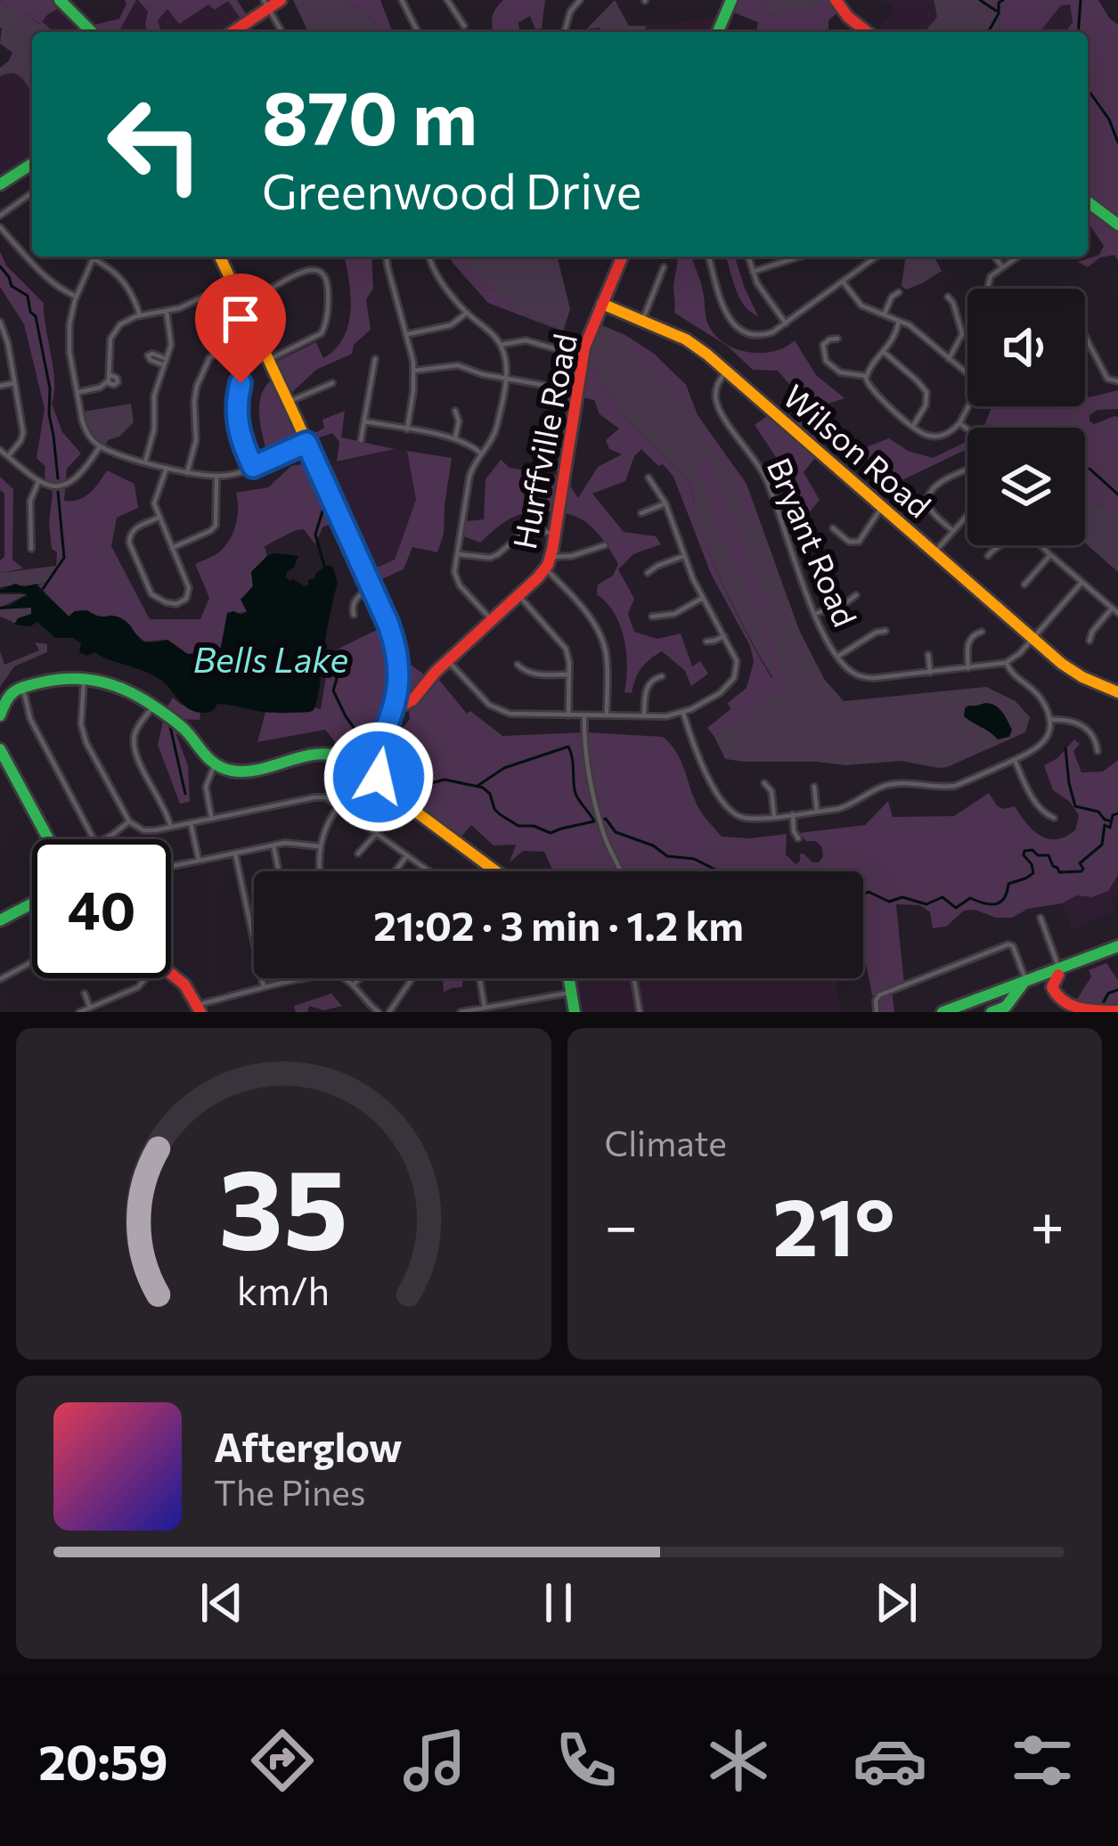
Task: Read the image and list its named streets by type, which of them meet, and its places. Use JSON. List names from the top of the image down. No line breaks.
{"streets":{"main road":["Hurffville Road","Wilson Road"],"street":["Bryant Road"]},"crossings":[["Hurffville Road","Wilson Road"],["Wilson Road","Bryant Road"]],"water":["Bells Lake"],"page":{"turn":["870 m","Greenwood Drive"],"limit":"40","trip":"21:02 · 3 min · 1.2 km","tile":"Climate","heat":["−","21°","+"],"song":["Afterglow","The Pines"],"tabs":"20:59","gauge":["35","km/h"]}}
